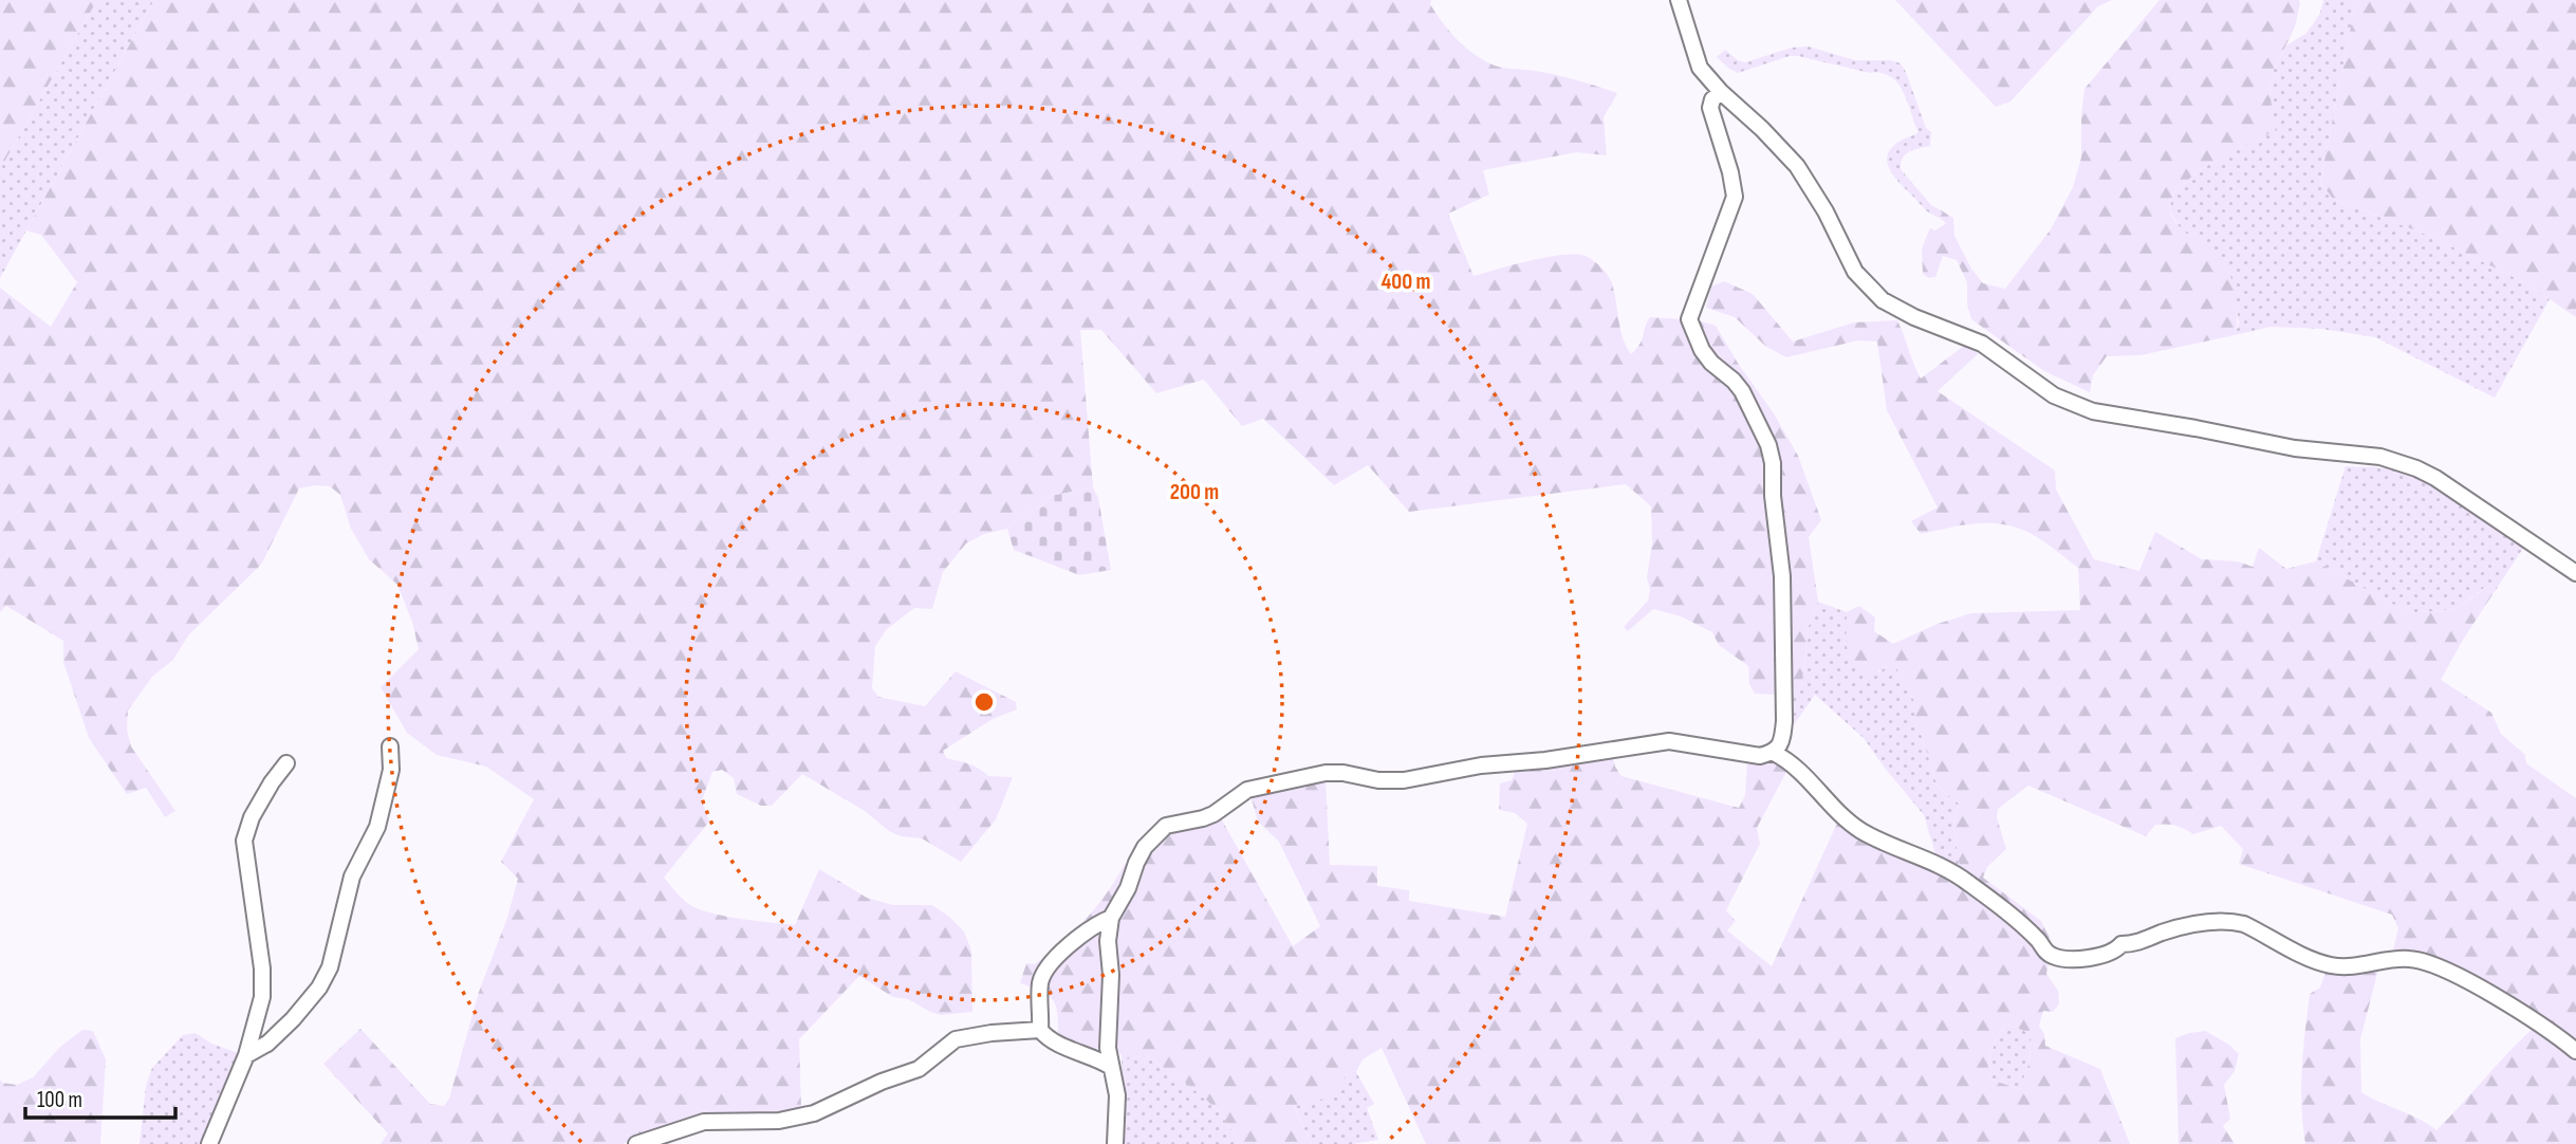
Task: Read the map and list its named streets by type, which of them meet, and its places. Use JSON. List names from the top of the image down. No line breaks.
{"scale_bar":"100 m","rings":["400 m","200 m"]}
